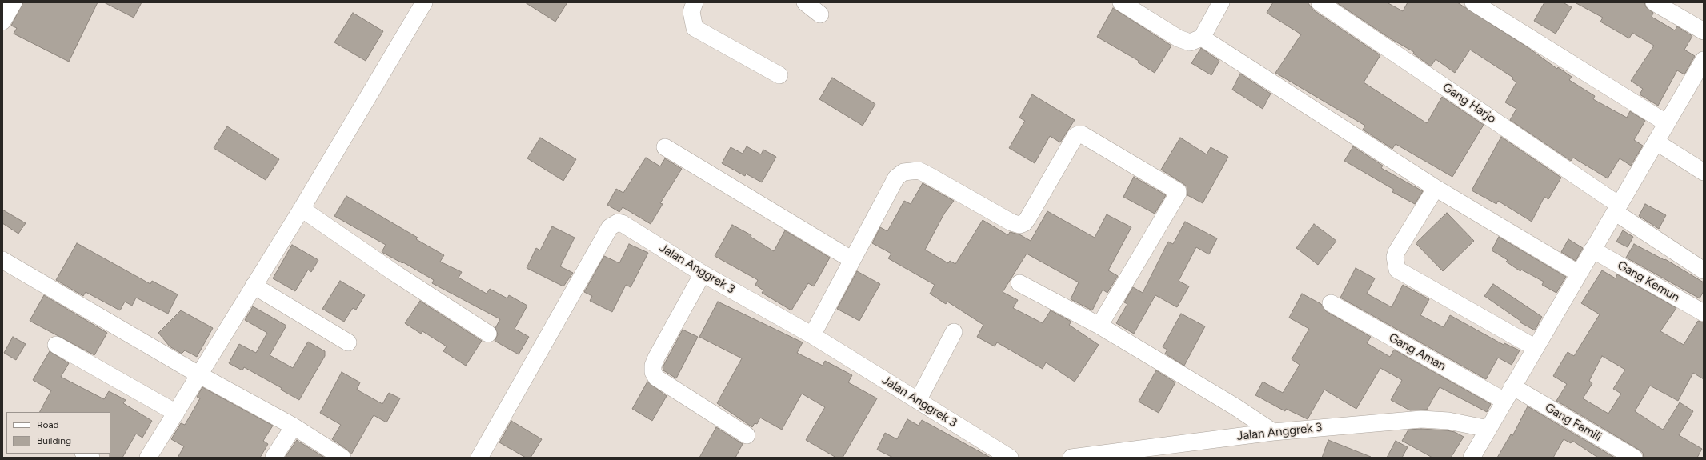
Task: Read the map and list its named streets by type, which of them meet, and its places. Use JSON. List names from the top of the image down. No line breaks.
{"streets":{"street":["Gang Harjo","Jalan Anggrek 3","Gang Kemun","Gang Aman","Gang Famili"]},"legend":["Road","Building"]}
